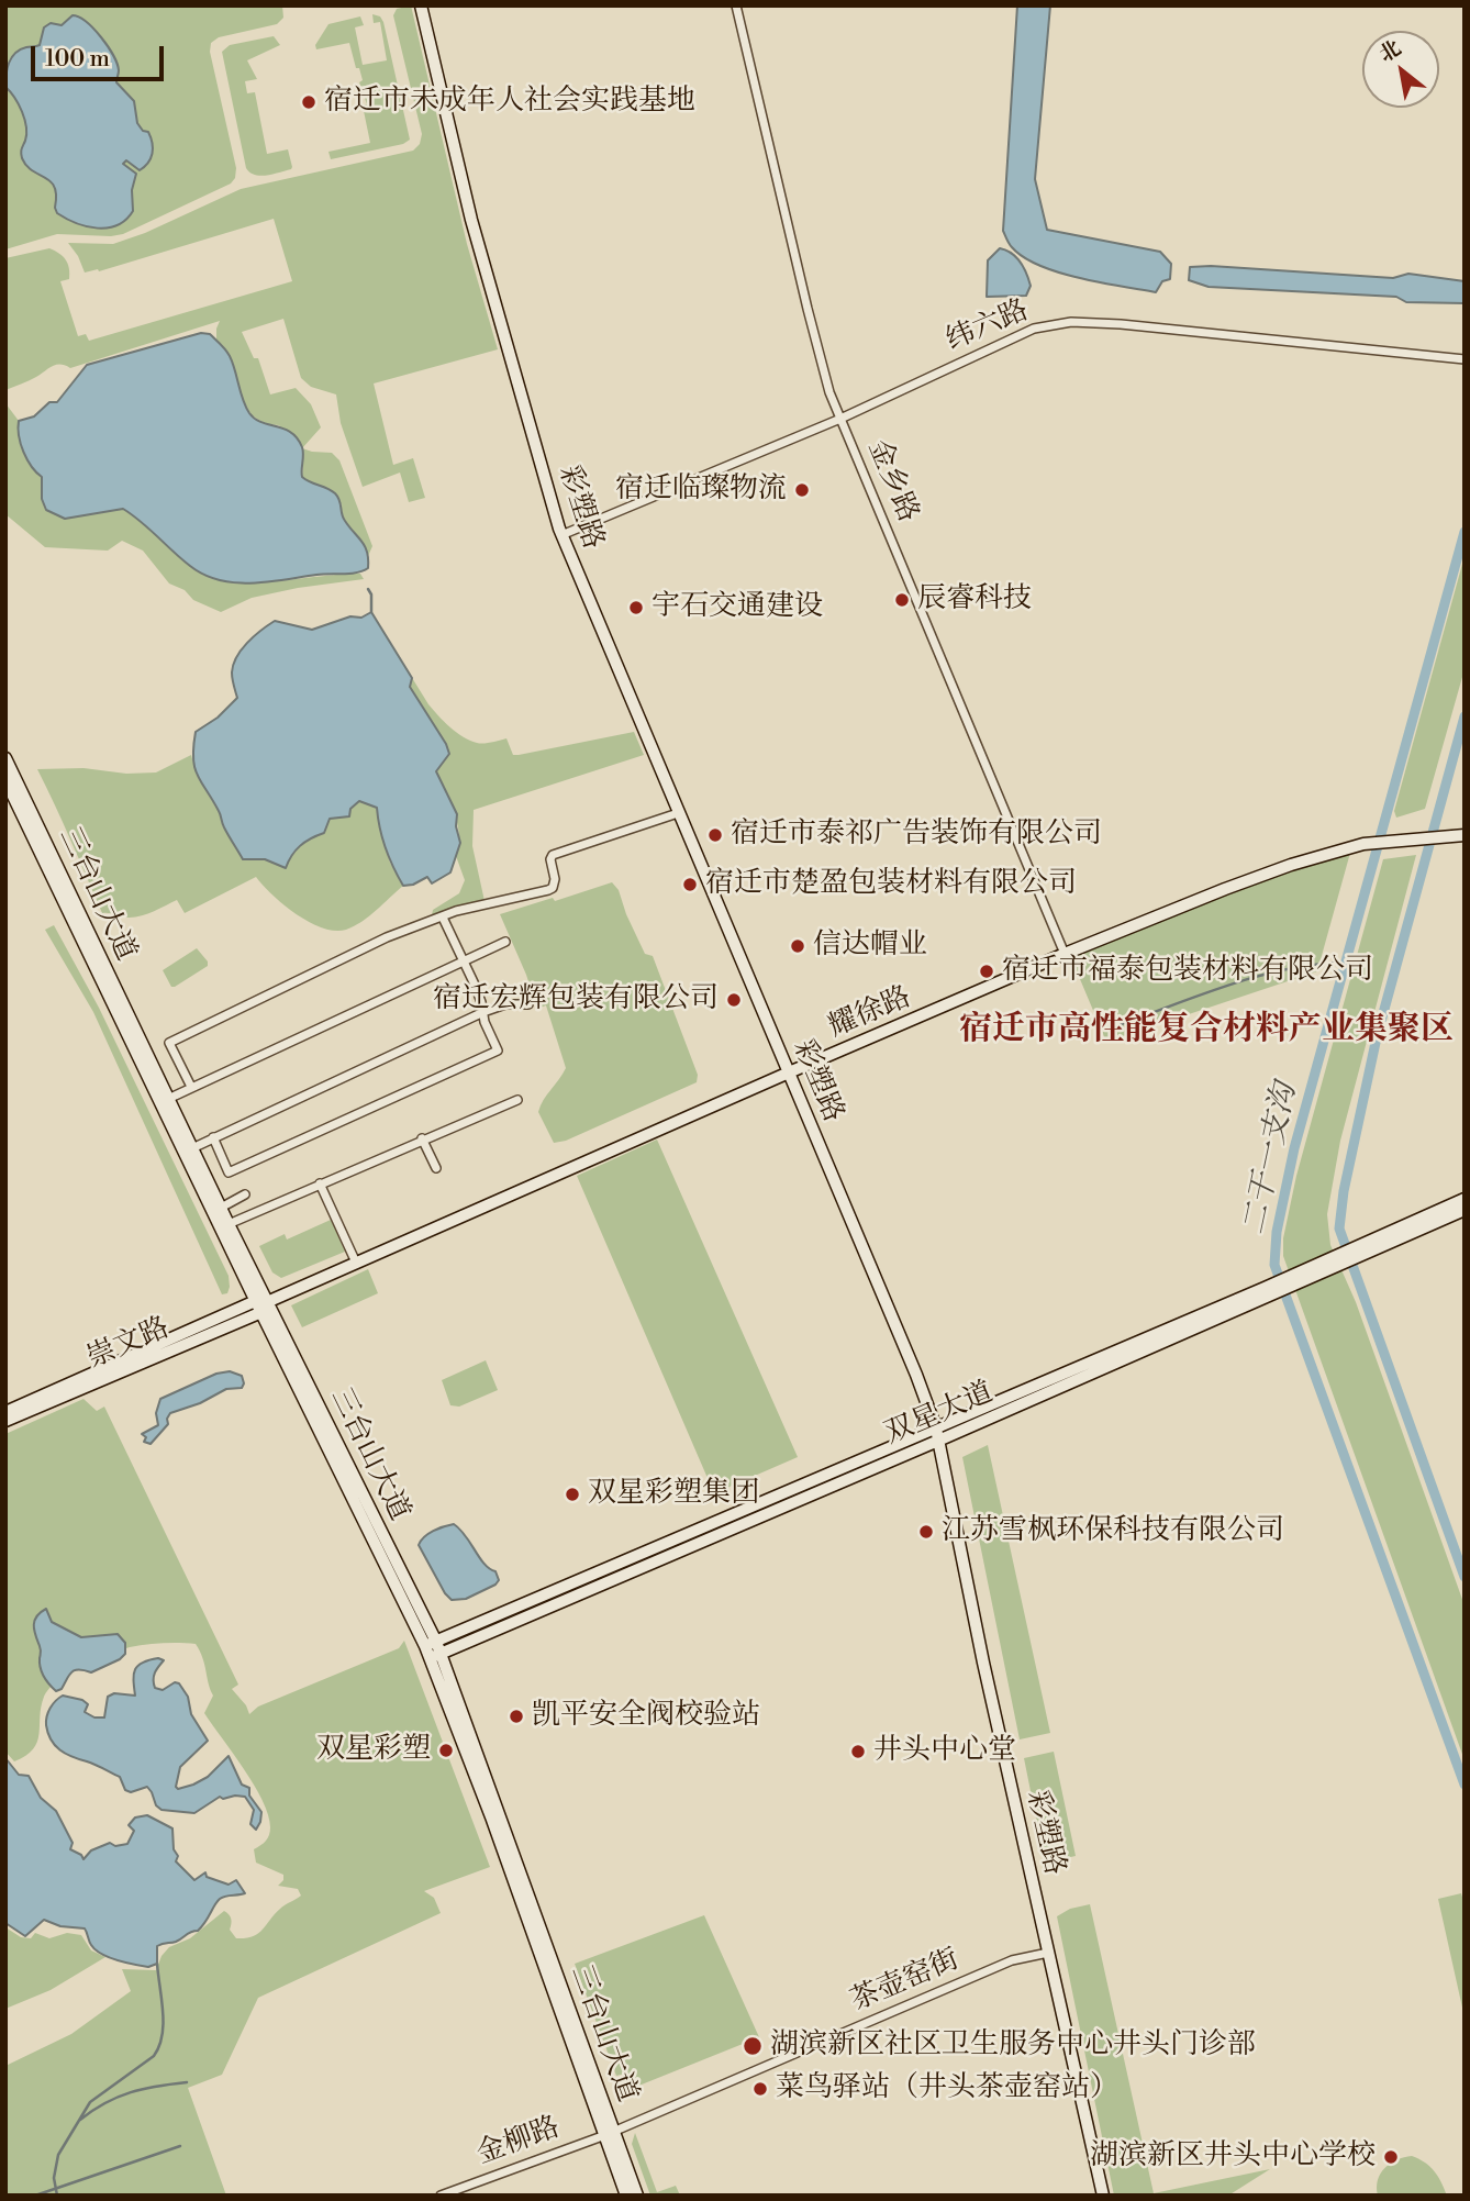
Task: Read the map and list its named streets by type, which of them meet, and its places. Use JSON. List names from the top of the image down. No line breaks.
{"streets":{"street":["纬六路","金乡路","彩塑路","三台山大道","耀徐路","崇文路","双星大道","茶壶窑街","金柳路"]},"crossings":[["纬六路","金乡路"],["纬六路","彩塑路"],["金乡路","耀徐路"],["彩塑路","耀徐路"],["彩塑路","双星大道"],["彩塑路","茶壶窑街"],["三台山大道","耀徐路"],["三台山大道","崇文路"],["三台山大道","双星大道"],["三台山大道","茶壶窑街"],["三台山大道","金柳路"],["耀徐路","崇文路"],["茶壶窑街","金柳路"]],"districts":["宿迁市高性能复合材料产业集聚区"],"water":["二干一支沟"],"places":["宿迁市未成年人社会实践基地","宿迁临璨物流","辰睿科技","宇石交通建设","宿迁市泰祁广告装饰有限公司","宿迁市楚盈包装材料有限公司","信达帽业","宿迁市福泰包装材料有限公司","宿迁宏辉包装有限公司","双星彩塑集团","江苏雪枫环保科技有限公司","凯平安全阀校验站","双星彩塑","井头中心堂","湖滨新区社区卫生服务中心井头门诊部","菜鸟驿站（井头茶壶窑站）","湖滨新区井头中心学校"],"scale_bar":"100 m","north":"top left"}
